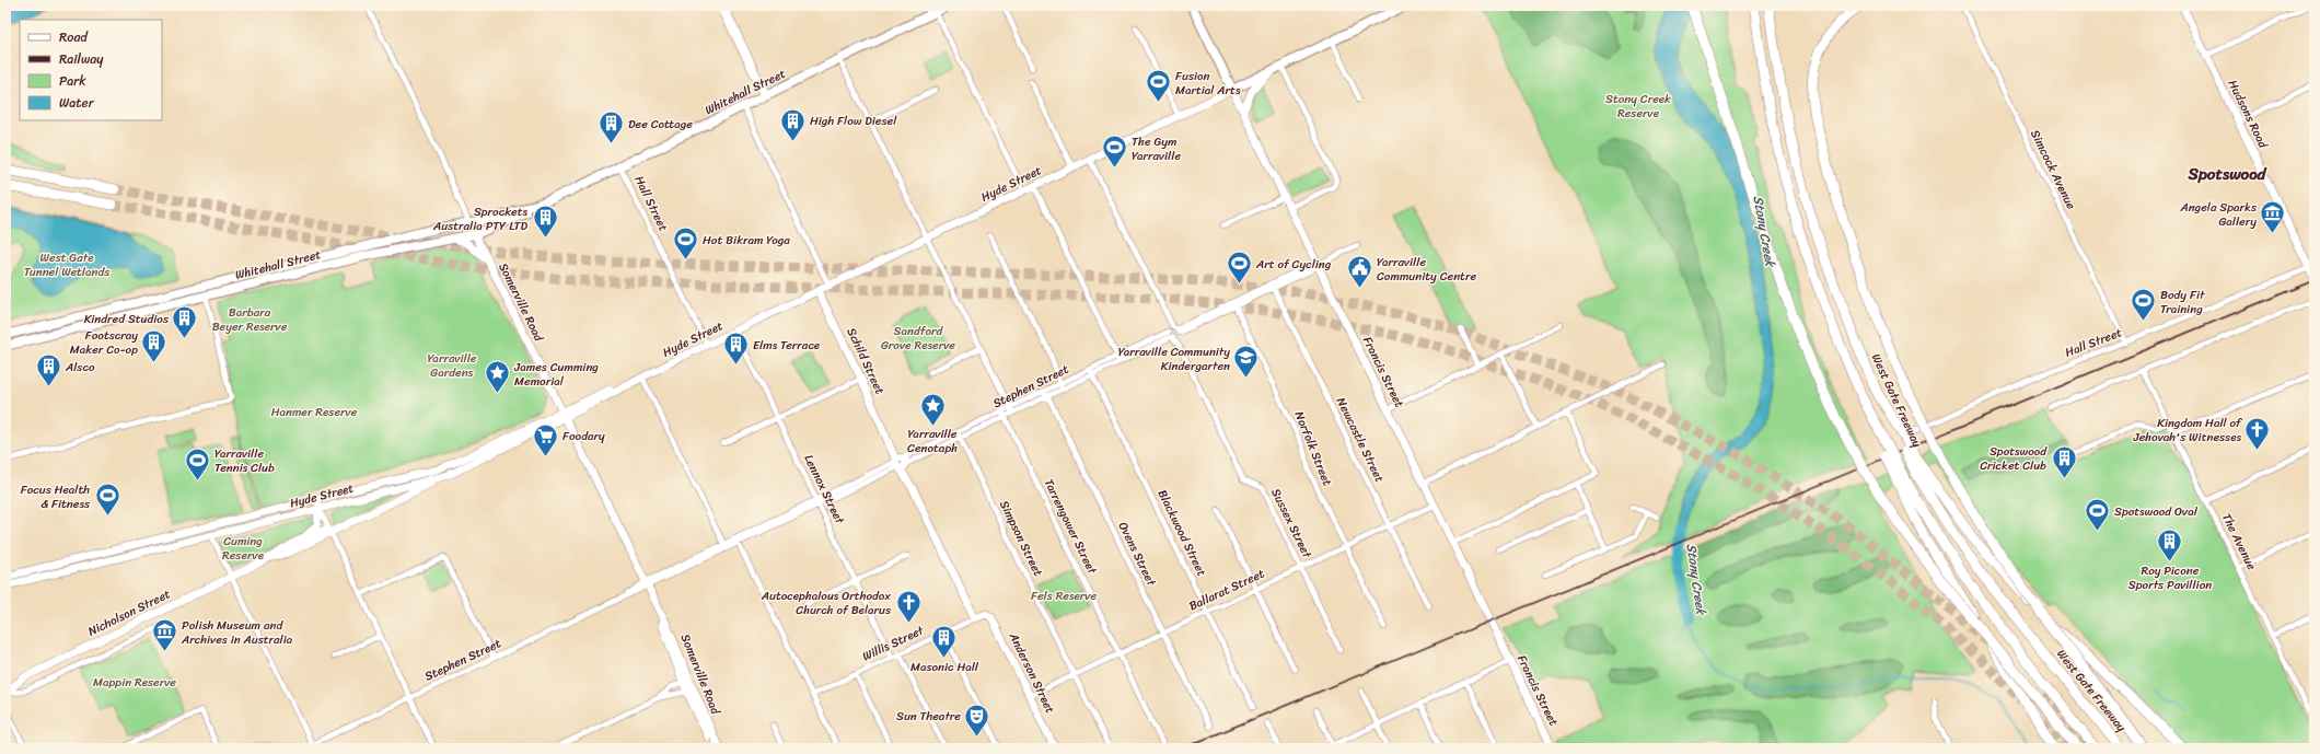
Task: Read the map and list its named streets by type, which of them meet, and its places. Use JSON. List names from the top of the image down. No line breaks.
{"streets":{"highway":["West Gate Freeway"],"main road":["Whitehall Street","Hyde Street","Somerville Road","Francis Street"],"street":["Hudsons Road","Simcock Avenue","Hall Street","Schild Street","Stephen Street","Newcastle Street","Norfolk Street","Lennox Street","Sussex Street","Tarrengower Street","Blackwood Street","Simpson Street","The Avenue","Ovens Street","Ballarat Street","Nicholson Street","Willis Street","Anderson Street"]},"crossings":[["Whitehall Street","Hall Street"],["Whitehall Street","Somerville Road"],["Hudsons Road","Hall Street"],["Simcock Avenue","Hall Street"],["Hyde Street","Hall Street"],["Hyde Street","Somerville Road"],["Hyde Street","Schild Street"],["Hyde Street","Francis Street"],["Hyde Street","Lennox Street"],["Hyde Street","Nicholson Street"],["Somerville Road","Stephen Street"],["Schild Street","Stephen Street"],["Schild Street","Willis Street"],["Francis Street","Stephen Street"],["Francis Street","Ballarat Street"],["Stephen Street","Newcastle Street"],["Stephen Street","Norfolk Street"],["Stephen Street","Lennox Street"],["Stephen Street","Sussex Street"],["Stephen Street","Tarrengower Street"],["Stephen Street","Blackwood Street"],["Stephen Street","Simpson Street"],["Stephen Street","Ovens Street"],["Newcastle Street","Ballarat Street"],["Norfolk Street","Ballarat Street"],["Lennox Street","Willis Street"],["Sussex Street","Ballarat Street"],["Tarrengower Street","Ballarat Street"],["Blackwood Street","Ballarat Street"],["Simpson Street","Ballarat Street"],["Ovens Street","Ballarat Street"],["Ballarat Street","Anderson Street"],["Willis Street","Anderson Street"]],"districts":["Spotswood"],"water":["Stony Creek"],"parks":["Stony Creek Reserve","West Gate Tunnel Wetlands","Barbara Beyer Reserve","Sandford Grove Reserve","Yarraville Gardens","Hanmer Reserve","Cuming Reserve","Fels Reserve","Mappin Reserve"],"places":{"sports":["Fusion Martial Arts","The Gym Yarraville","Hot Bikram Yoga","Art of Cycling","Body Fit Training","Yarraville Tennis Club","Focus Health & Fitness","Spotswood Oval"],"building":["High Flow Diesel","Dee Cottage","Sprockets Australia PTY LTD","Kindred Studios","Footscray Maker Co-op","Elms Terrace","Alsco","Spotswood Cricket Club","Roy Picone Sports Pavillion","Masonic Hall"],"museum":["Angela Sparks Gallery","Polish Museum and Archives in Australia"],"public building":["Yarraville Community Centre"],"school or university":["Yarraville Community Kindergarten"],"place":["James Cumming Memorial","Yarraville Cenotaph"],"church":["Kingdom Hall of Jehovah's Witnesses","Autocephalous Orthodox Church of Belarus"],"supermarket":["Foodary"],"theatre":["Sun Theatre"]},"legend":["Road","Railway","Park","Water"]}
